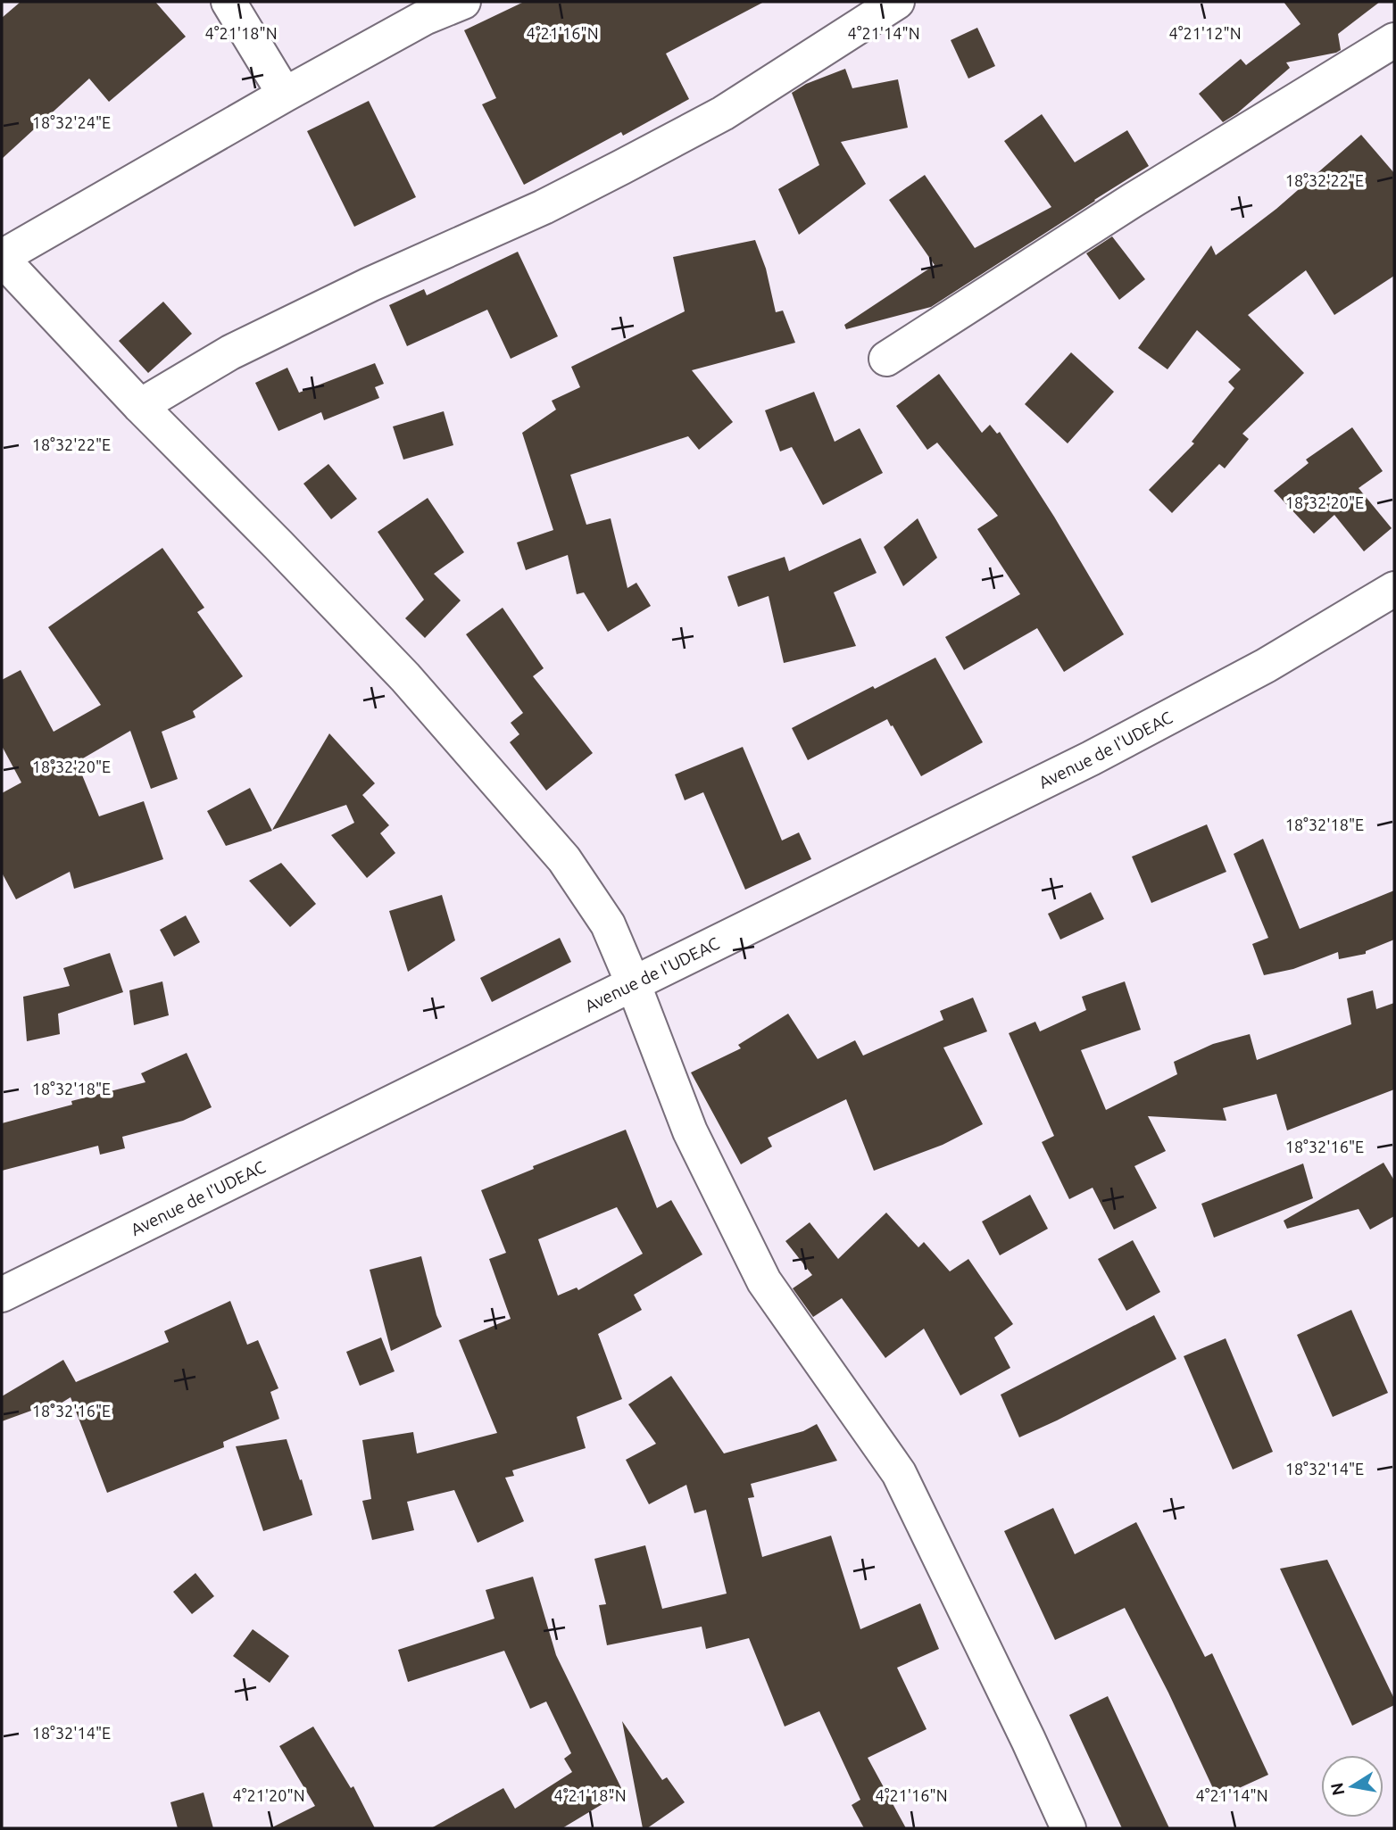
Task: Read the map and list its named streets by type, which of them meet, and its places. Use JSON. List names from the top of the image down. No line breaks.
{"streets":{"street":["Avenue de I'UDEAC"]},"north":"left","coordinates":["4°21'18\"N","4°21'16\"N","4°21'14\"N","4°21'12\"N","18°32'24\"E","18°32'22\"E","18°32'20\"E","18°32'18\"E","18°32'16\"E","18°32'14\"E","4°21'20\"N"]}
